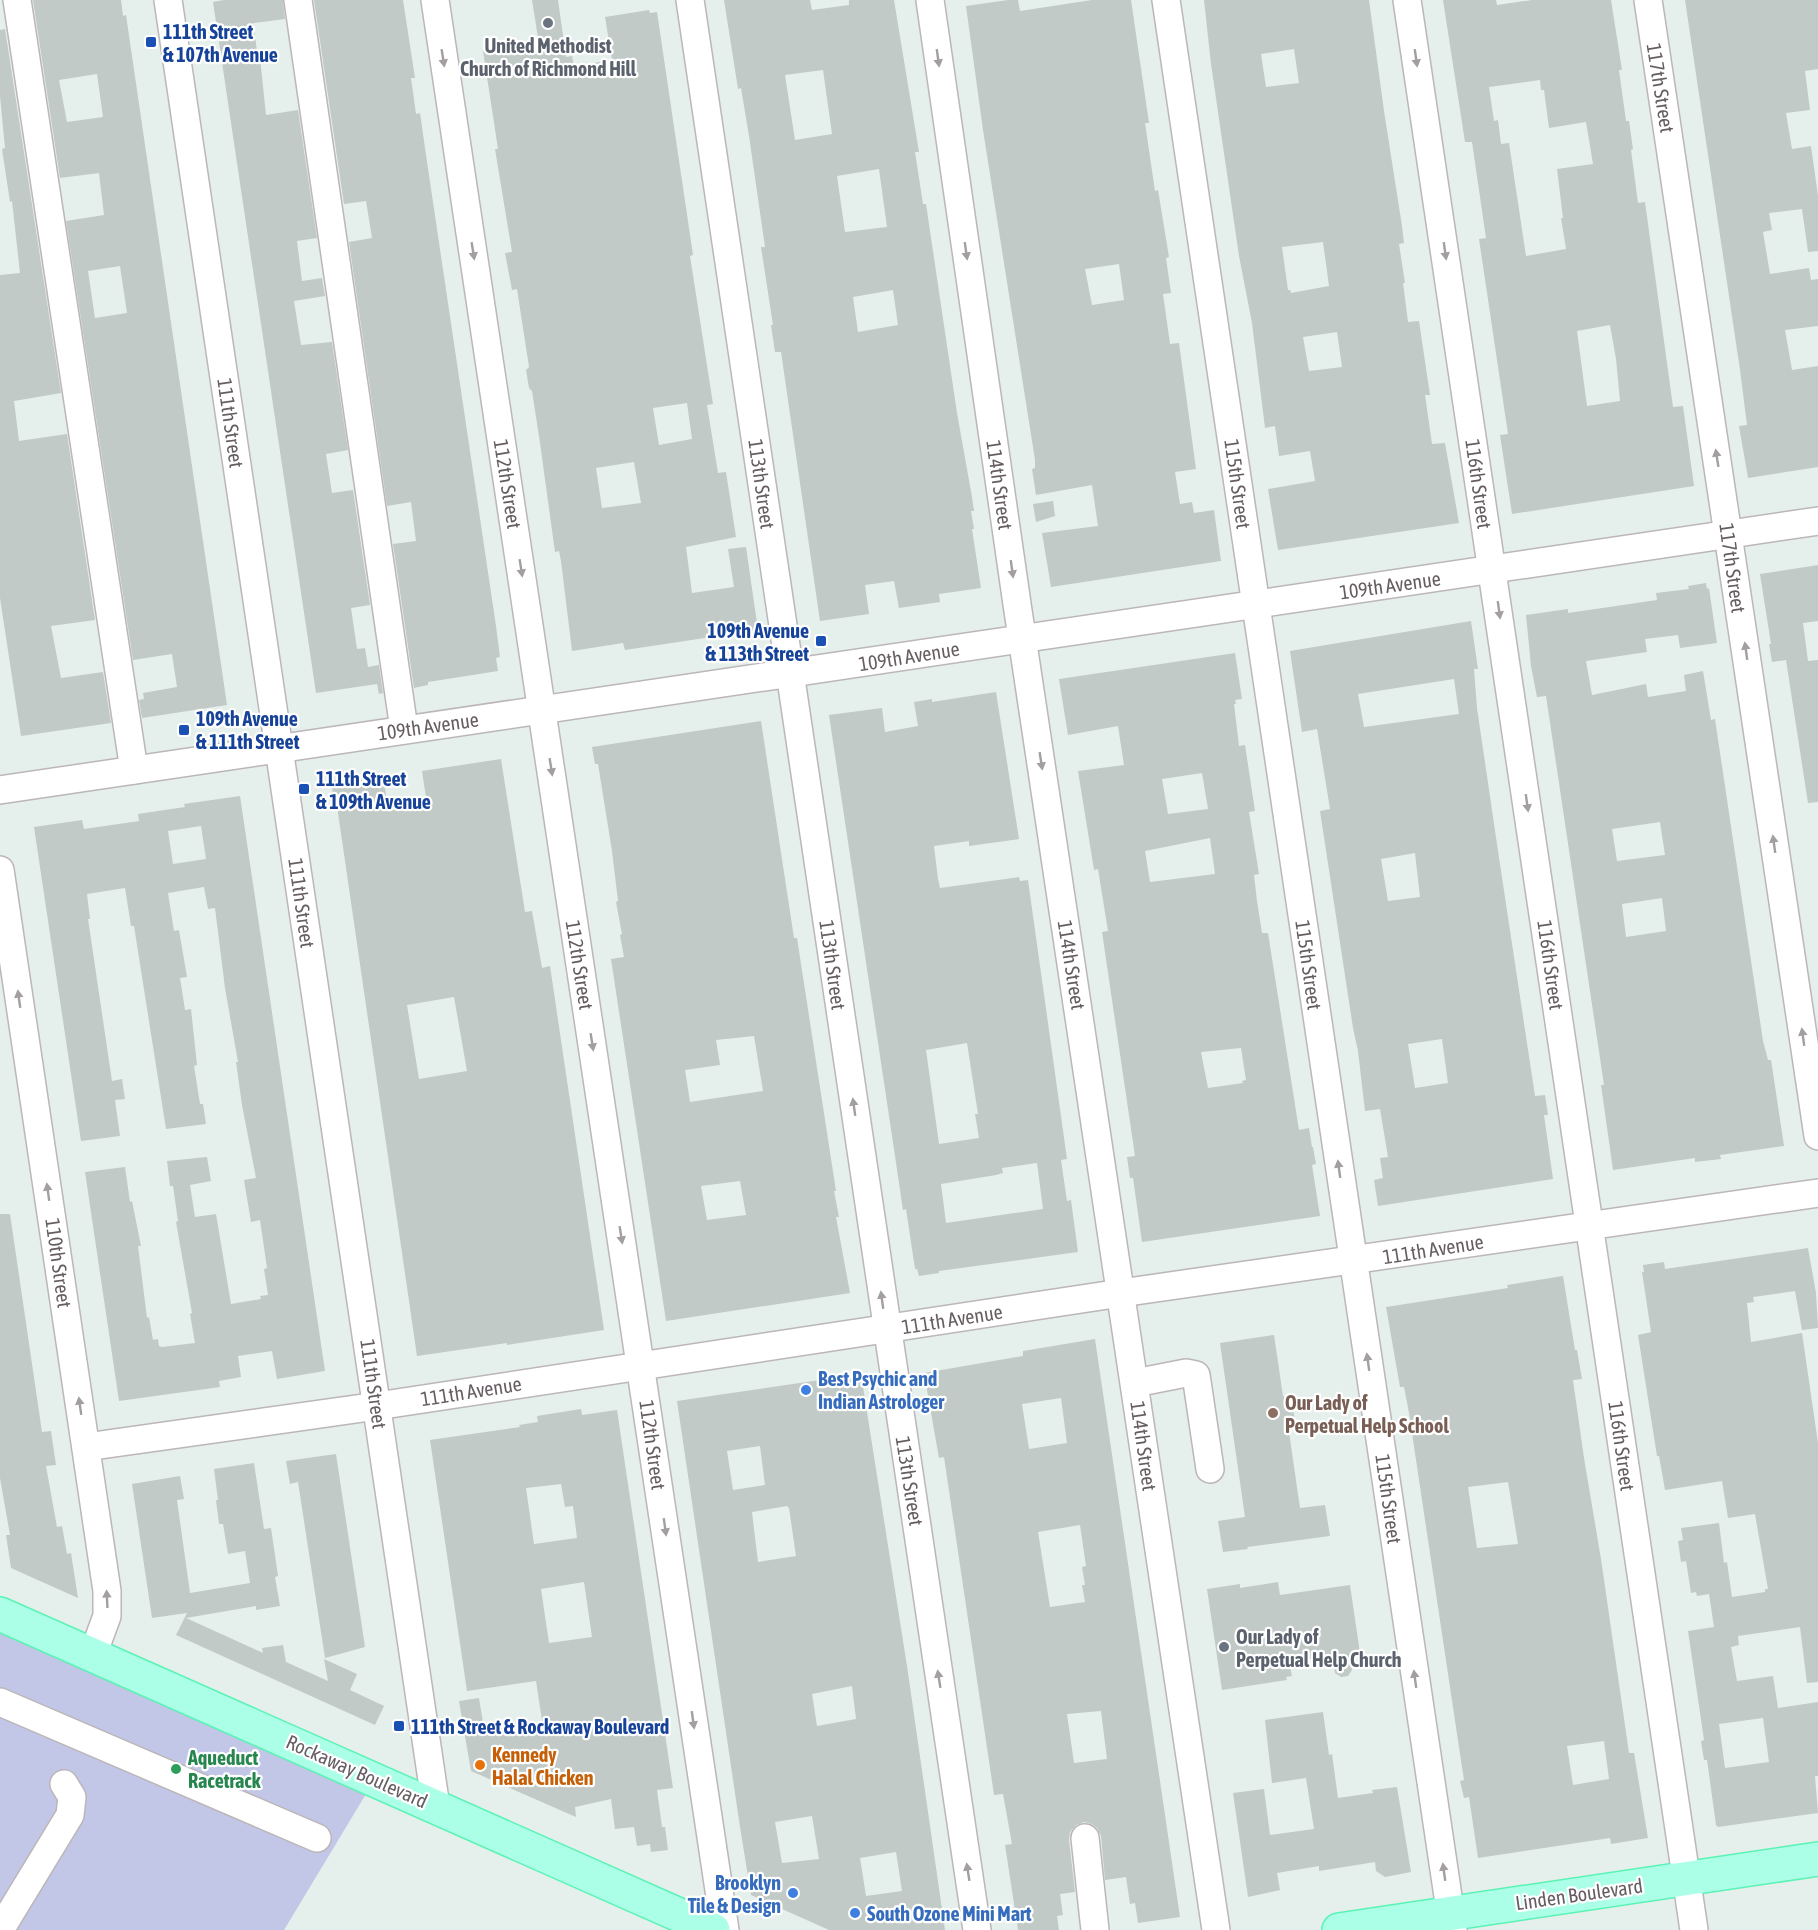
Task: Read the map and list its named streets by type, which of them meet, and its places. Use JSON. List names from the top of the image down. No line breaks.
{"streets":{"main road":["Rockaway Boulevard","Linden Boulevard"],"street":["117th Street","111th Street","112th Street","113th Street","115th Street","116th Street","114th Street","109th Avenue","111th Avenue","110th Street"]},"crossings":[["117th Street","109th Avenue"],["111th Street","109th Avenue"],["111th Street","111th Avenue"],["111th Street","Rockaway Boulevard"],["112th Street","109th Avenue"],["112th Street","111th Avenue"],["113th Street","109th Avenue"],["113th Street","111th Avenue"],["115th Street","109th Avenue"],["115th Street","111th Avenue"],["115th Street","Linden Boulevard"],["116th Street","109th Avenue"],["116th Street","111th Avenue"],["116th Street","Linden Boulevard"],["114th Street","109th Avenue"],["114th Street","111th Avenue"],["111th Avenue","110th Street"],["110th Street","Rockaway Boulevard"]],"one_way":["117th Street","113th Street","115th Street","116th Street","114th Street","110th Street"],"places":{"other":["United Methodist Church of Richmond Hill","Best Psychic and Indian Astrologer","Our Lady of Perpetual Help School","Our Lady of Perpetual Help Church","Kennedy Halal Chicken","Aqueduct Racetrack","Brooklyn Tile & Design","South Ozone Mini Mart"],"transit":["111th Street & 107th Avenue","109th Avenue & 113th Street","109th Avenue & 111th Street","111th Street & 109th Avenue","111th Street & Rockaway Boulevard"]}}
